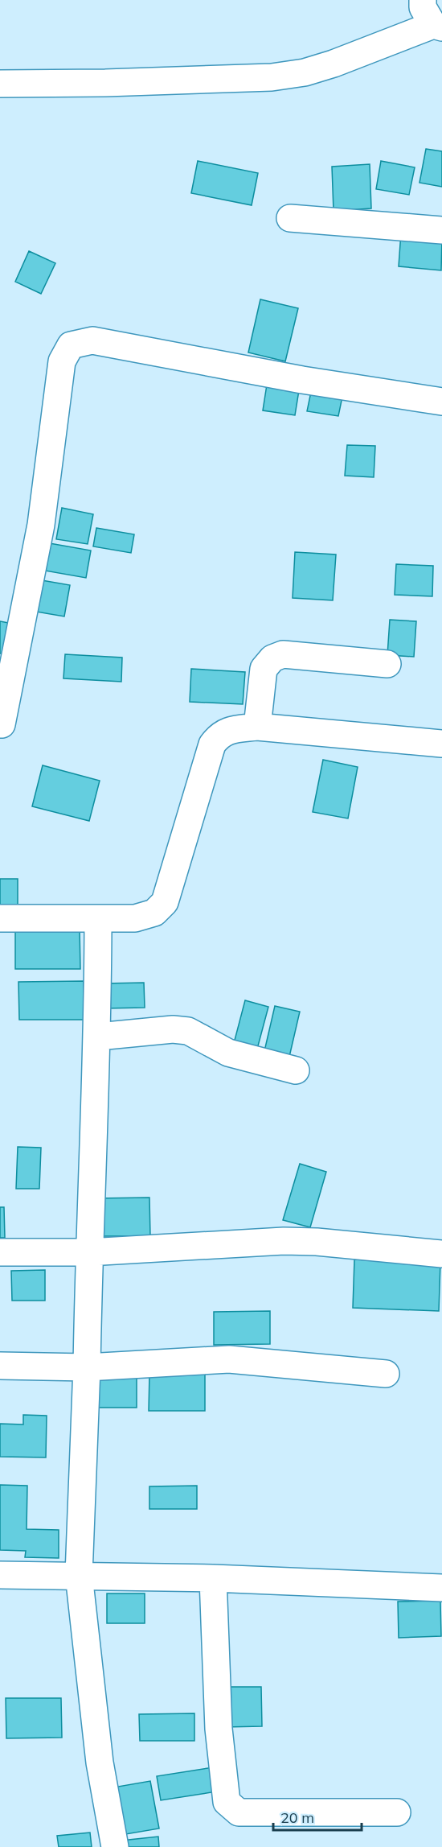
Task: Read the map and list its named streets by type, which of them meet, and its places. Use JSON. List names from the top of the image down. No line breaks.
{"scale_bar":"20 m"}
